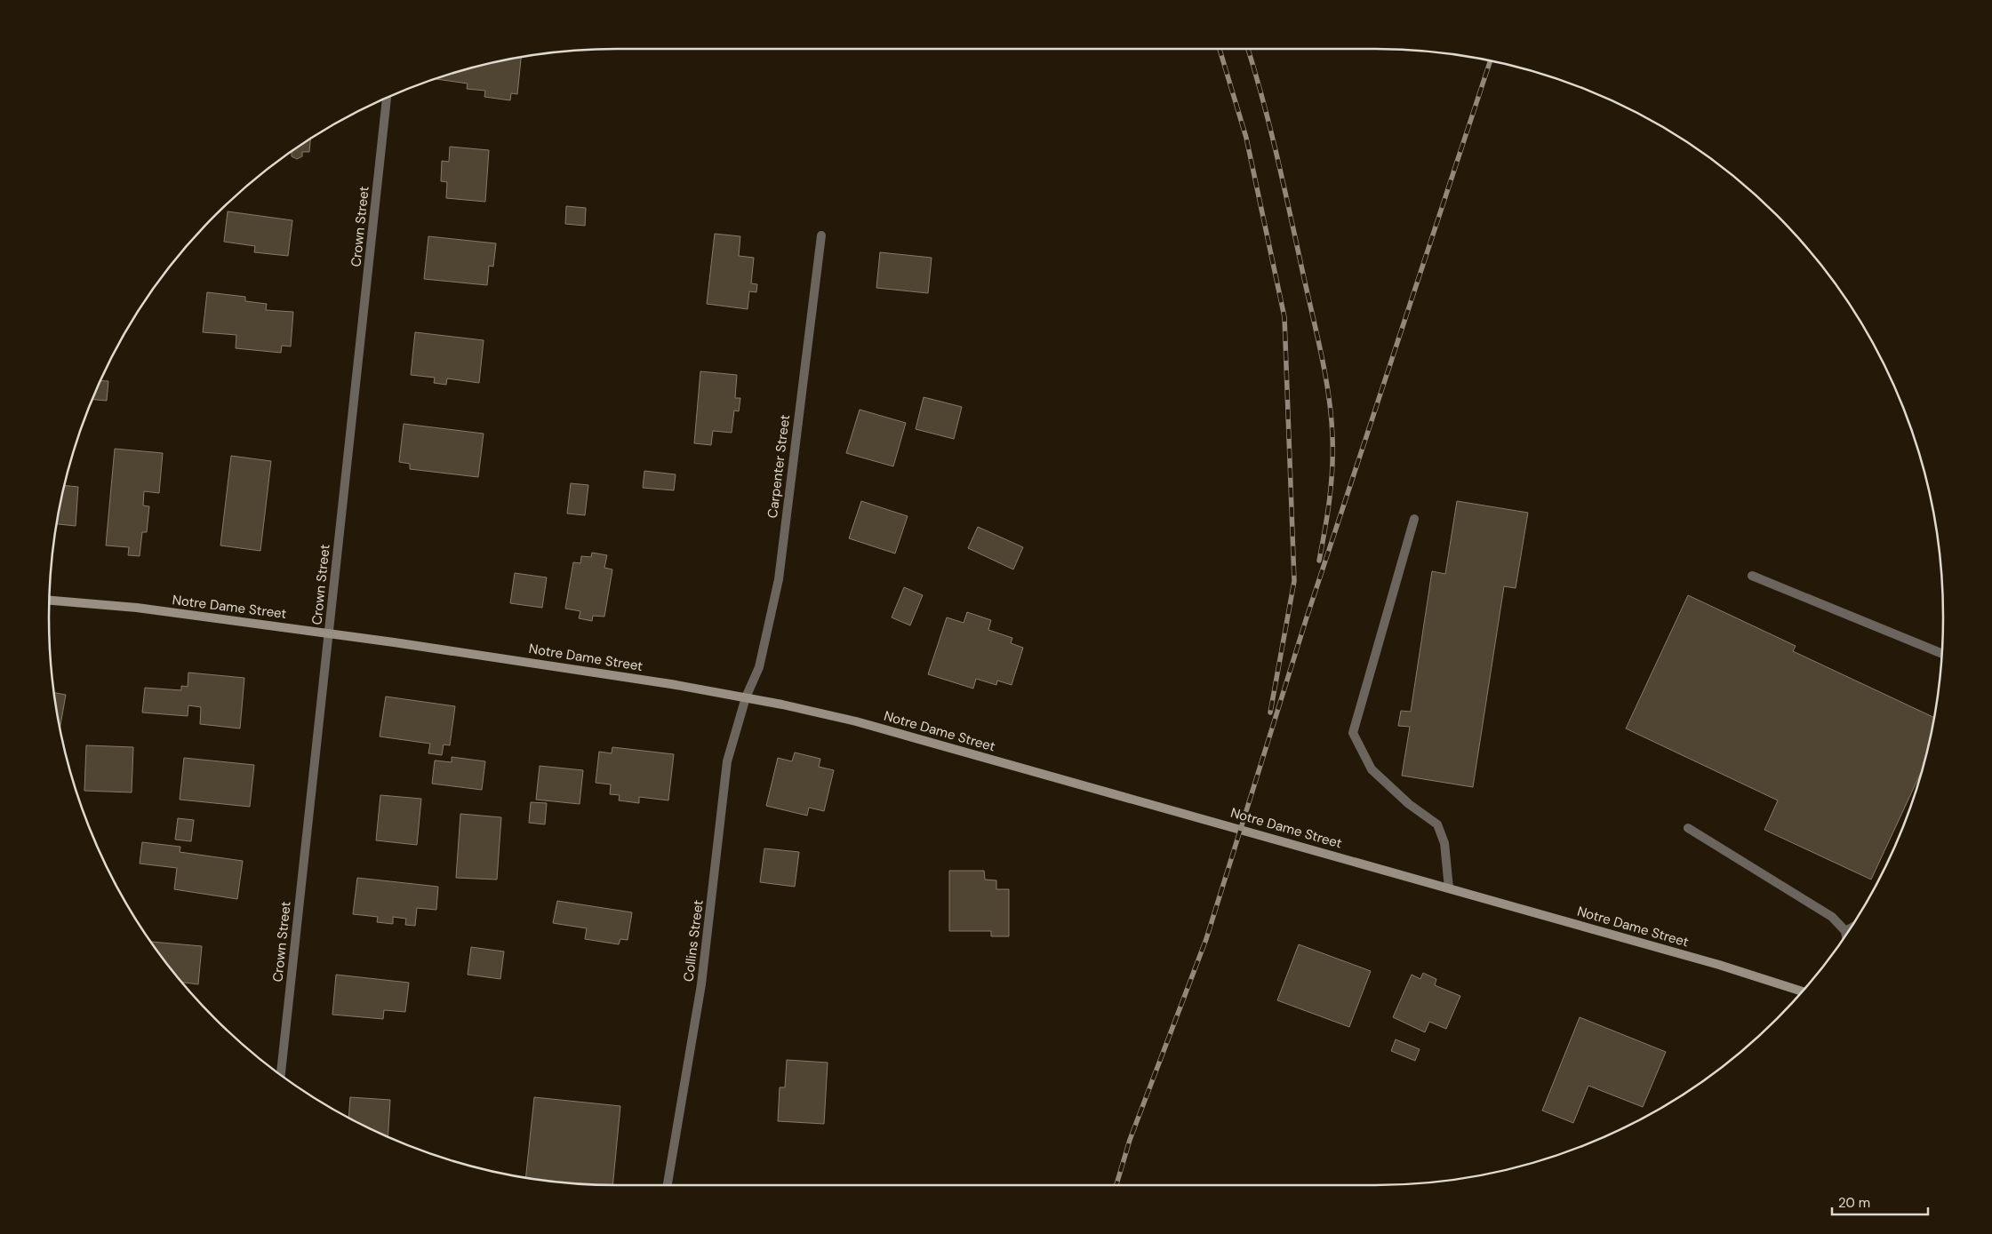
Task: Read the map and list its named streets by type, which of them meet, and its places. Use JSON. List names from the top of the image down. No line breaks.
{"streets":{"main road":["Notre Dame Street"],"street":["Crown Street","Carpenter Street","Collins Street"]},"crossings":[["Crown Street","Notre Dame Street"],["Carpenter Street","Notre Dame Street"],["Carpenter Street","Collins Street"],["Notre Dame Street","Collins Street"]],"scale_bar":"20 m"}
